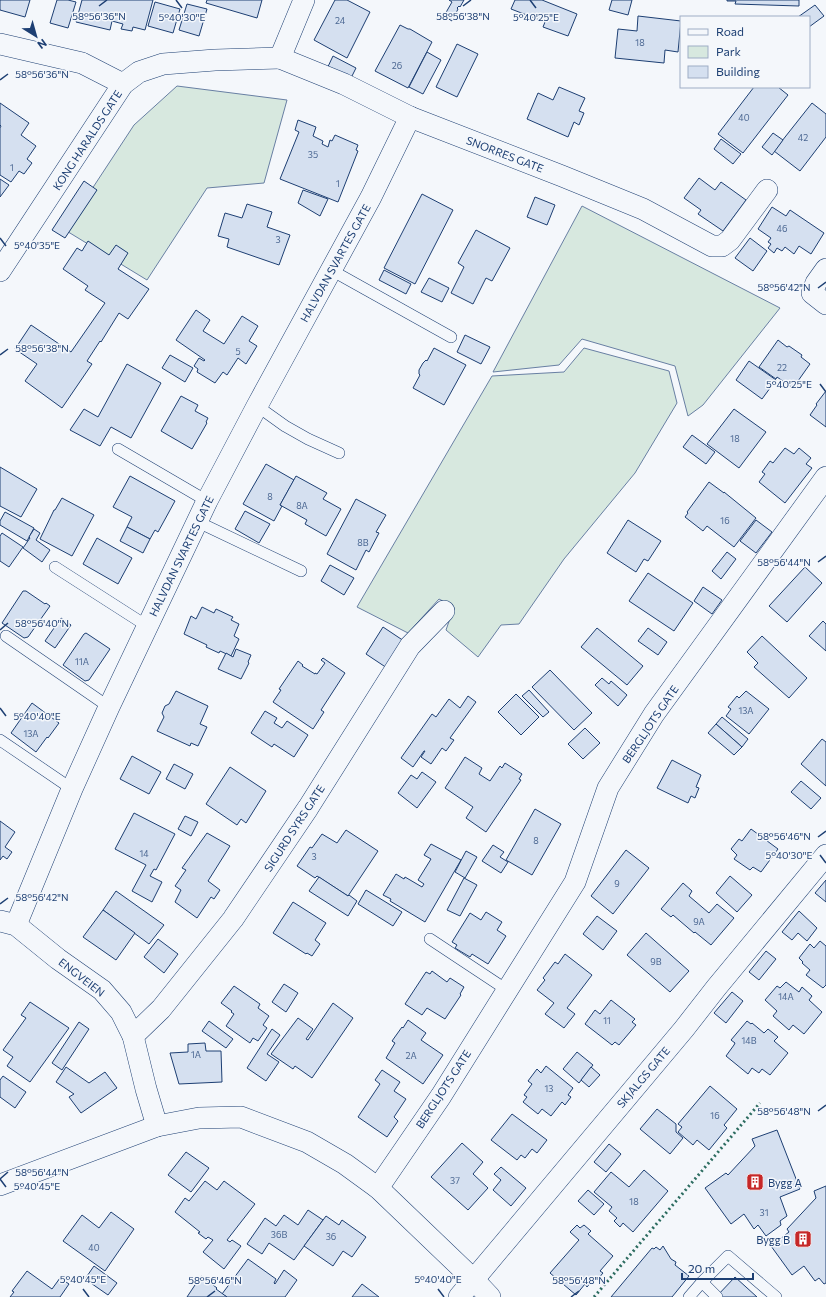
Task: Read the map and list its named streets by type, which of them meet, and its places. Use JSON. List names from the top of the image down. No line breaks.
{"streets":{"street":["KONG HARALDS GATE","SNORRES GATE","HALVDAN SVARTES GATE","BERGLJOTS GATE","SIGURD SYRS GATE","ENGVEIEN","SKJALGS GATE"]},"crossings":[["KONG HARALDS GATE","SNORRES GATE"],["SNORRES GATE","HALVDAN SVARTES GATE"],["HALVDAN SVARTES GATE","ENGVEIEN"],["SIGURD SYRS GATE","ENGVEIEN"]],"places":{"building":["Bygg A","Bygg B"]},"house_numbers":["24","18","26","40","42","35","1","1","46","3","5","22","18","8","8A","16","8B","11A","13A","13A","8","14","3","9","9A","9B","14A","11","14B","1A","2A","13","16","37","18","31","36B","36","40"],"legend":["Road","Park","Building"],"scale_bar":"20 m","north":"bottom right","coordinates":["58°56'36\"N","58°56'38\"N","5°40'30\"E","5°40'25\"E","5°40'35\"E","58°56'42\"N","58°56'44\"N","58°56'40\"N","5°40'40\"E","58°56'46\"N","58°56'48\"N","5°40'45\"E"]}
